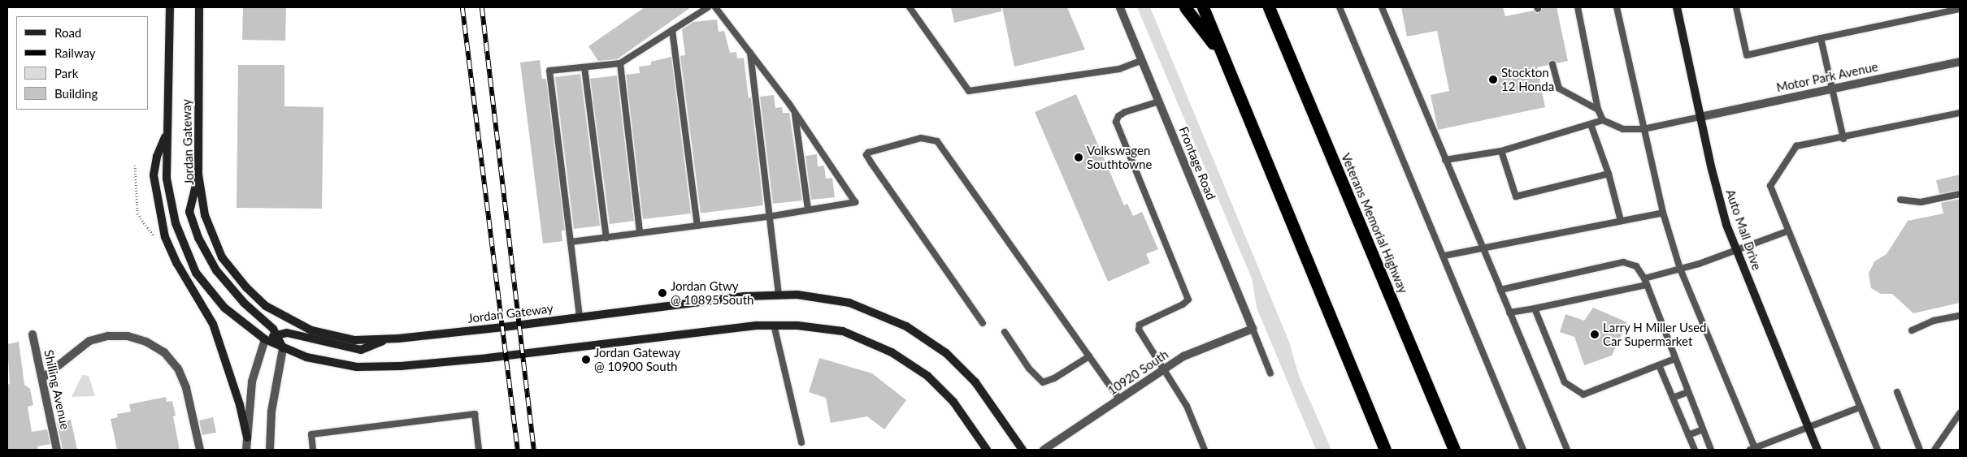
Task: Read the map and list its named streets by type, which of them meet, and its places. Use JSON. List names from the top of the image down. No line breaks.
{"streets":{"highway":["Veterans Memorial Highway"],"main road":["Jordan Gateway","Auto Mall Drive"],"street":["Motor Park Avenue","Frontage Road","10920 South","Shilling Avenue"]},"crossings":[["Motor Park Avenue","Auto Mall Drive"],["Frontage Road","10920 South"]],"places":["Stockton 12 Honda","Volkswagen Southtowne","Jordan Gtwy @ 10895 South","Larry H Miller Used Car Supermarket","Jordan Gateway @ 10900 South"],"legend":["Road","Railway","Park","Building"]}
